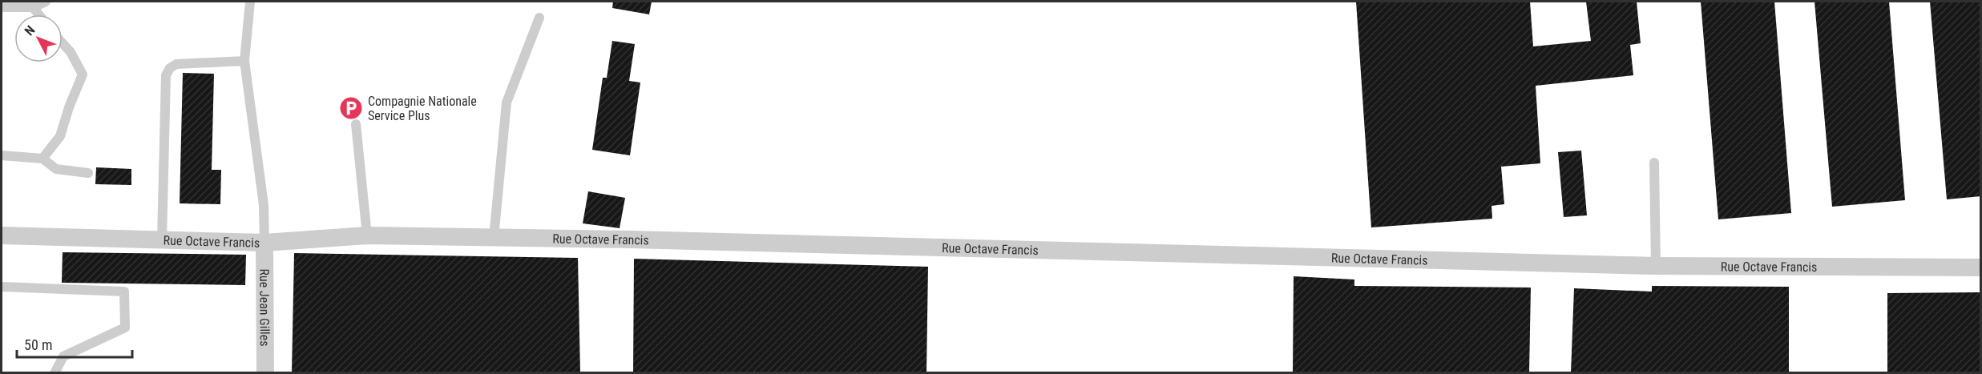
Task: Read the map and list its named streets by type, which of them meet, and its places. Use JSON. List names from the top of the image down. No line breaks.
{"streets":{"street":["Rue Octave Francis","Rue Jean Gilles"]},"crossings":[["Rue Octave Francis","Rue Jean Gilles"]],"places":{"parking":["Compagnie Nationale Service Plus"]},"scale_bar":"50 m","north":"top left"}
